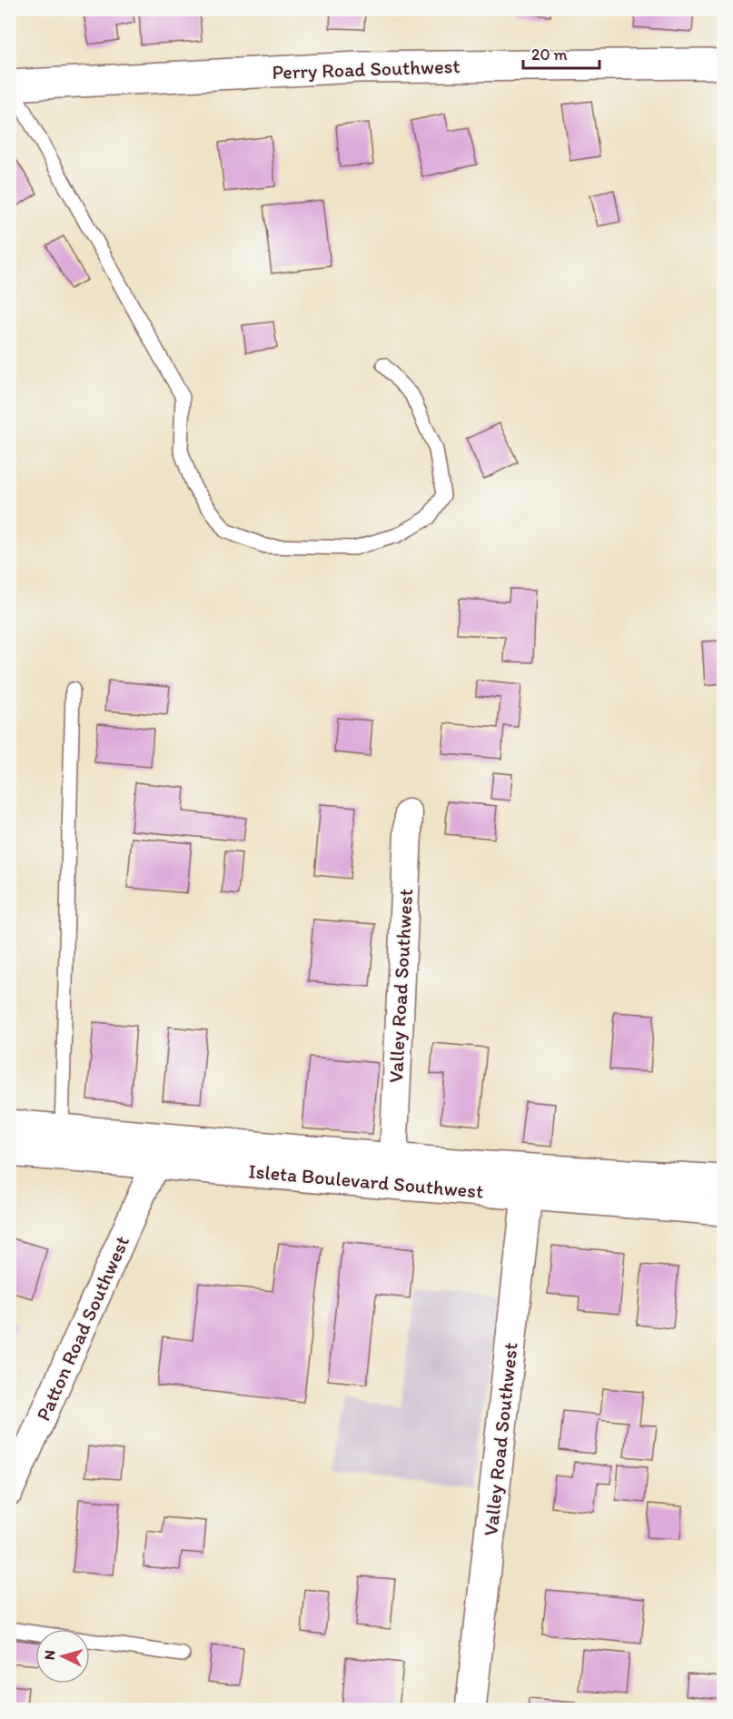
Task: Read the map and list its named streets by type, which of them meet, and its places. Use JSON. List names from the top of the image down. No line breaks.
{"streets":{"main road":["Perry Road Southwest","Valley Road Southwest","Isleta Boulevard Southwest"],"street":["Patton Road Southwest"]},"crossings":[["Valley Road Southwest","Isleta Boulevard Southwest"],["Isleta Boulevard Southwest","Patton Road Southwest"]],"scale_bar":"20 m","north":"left"}
